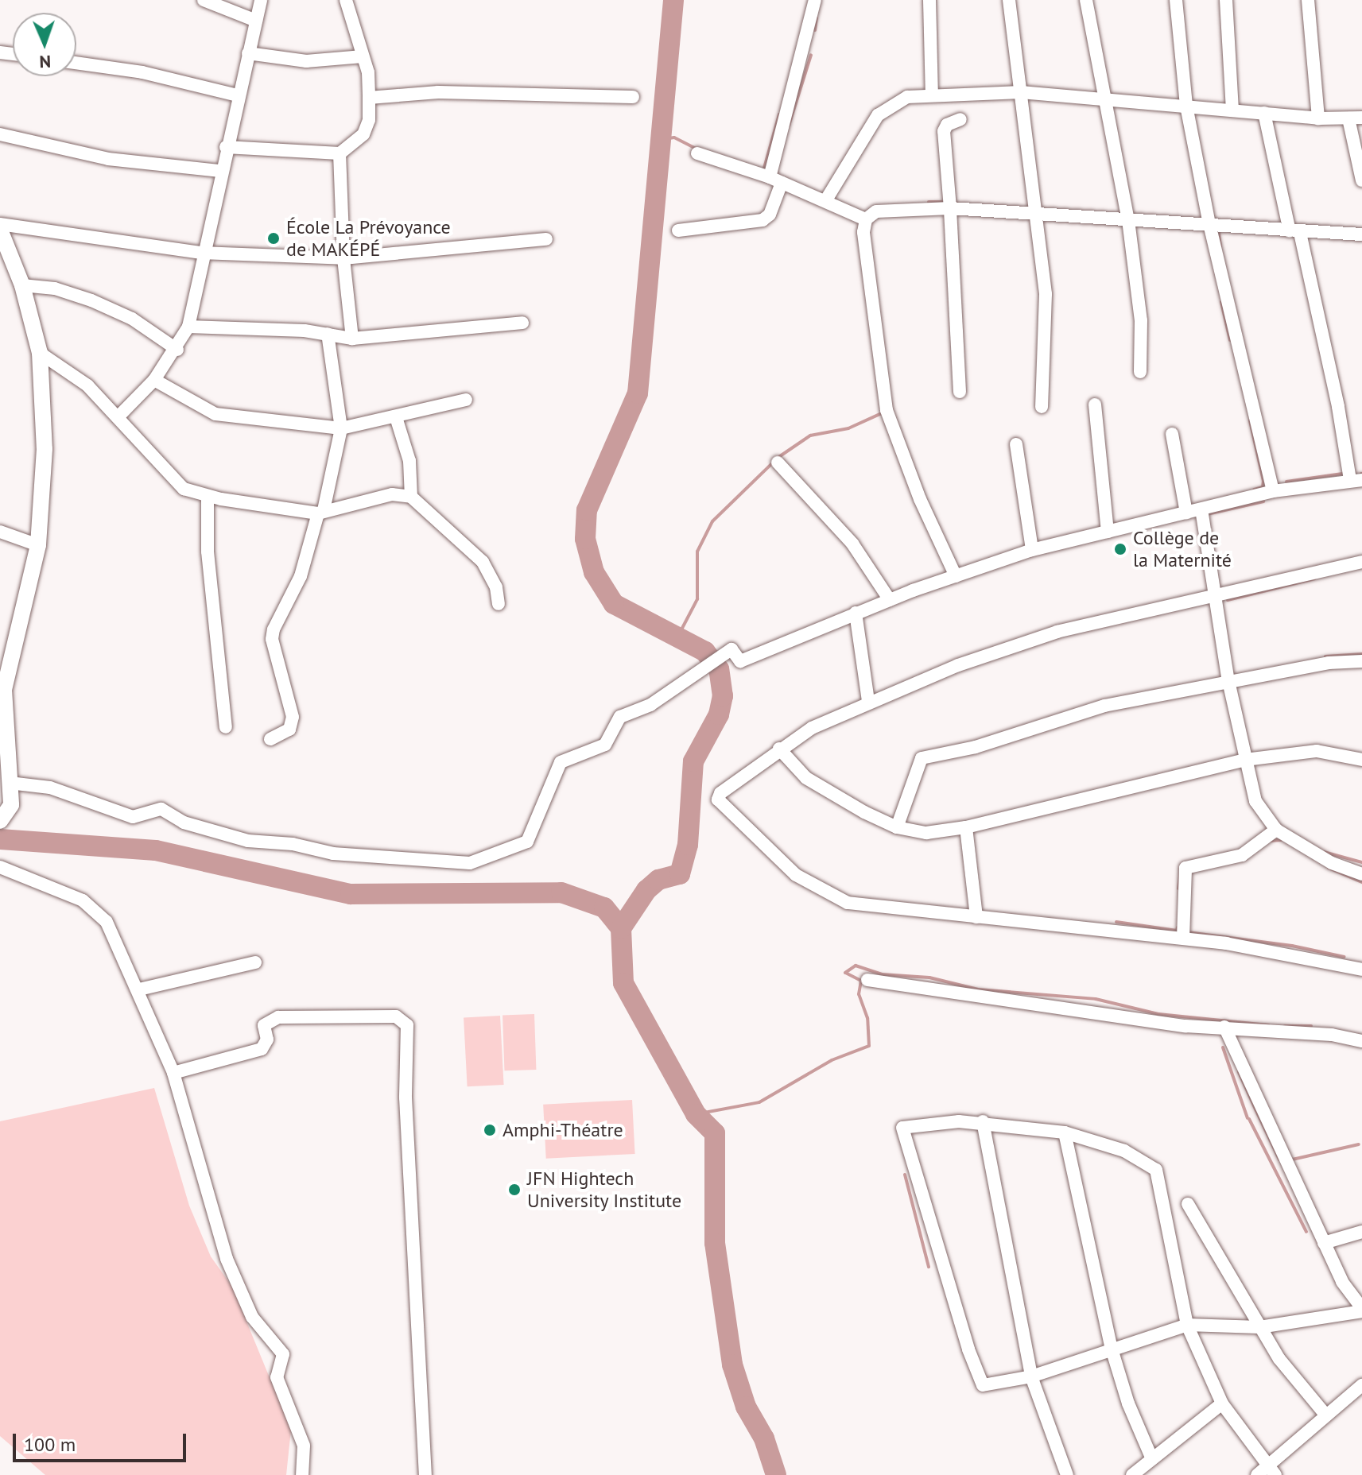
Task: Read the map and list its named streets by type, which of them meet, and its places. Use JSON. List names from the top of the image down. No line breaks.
{"places":["École La Prévoyance de MAKÉPÉ","Collège de la Maternité","Amphi-Théatre","JFN Hightech University Institute"],"scale_bar":"100 m","north":"bottom"}
